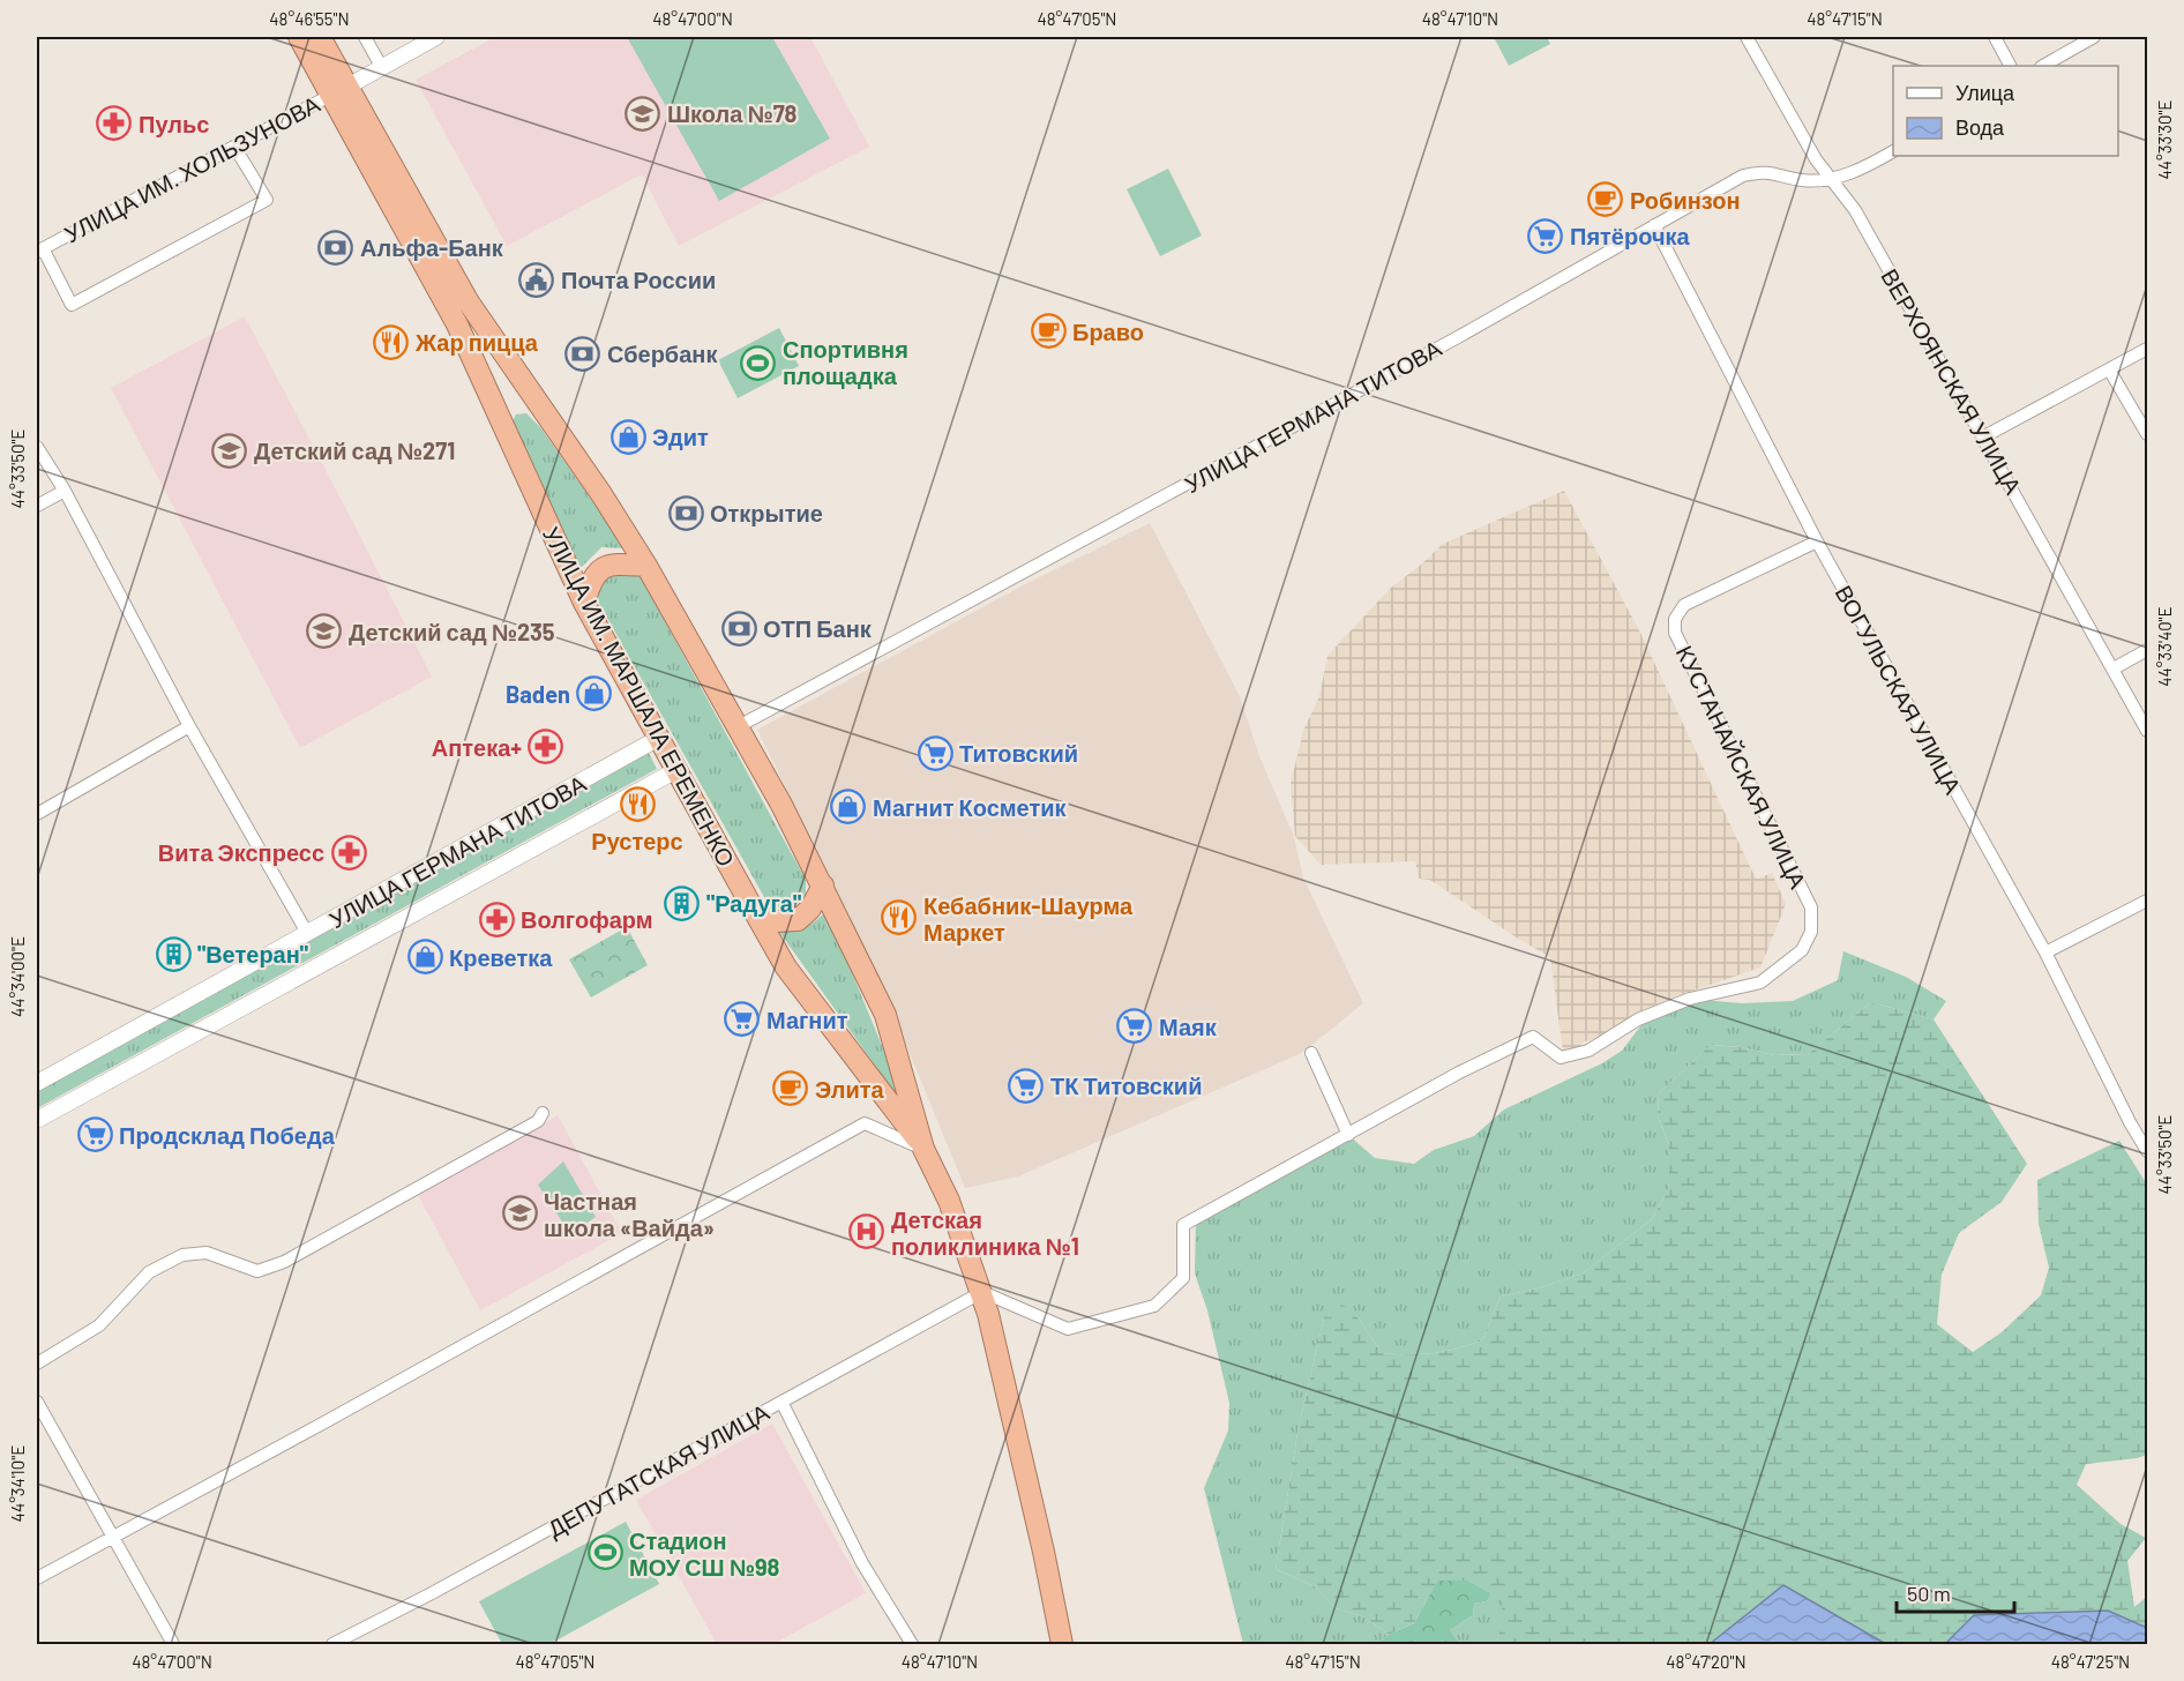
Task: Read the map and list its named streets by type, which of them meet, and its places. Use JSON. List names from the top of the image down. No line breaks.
{"streets":{"highway":["УЛИЦА ИМ. МАРШАЛА ЕРЕМЕНКО"],"street":["УЛИЦА ИМ. ХОЛЬЗУНОВА","ВЕРХОЯНСКАЯ УЛИЦА","УЛИЦА ГЕРМАНА ТИТОВА","ВОГУЛЬСКАЯ УЛИЦА","КУСТАНАЙСКАЯ УЛИЦА","ДЕПУТАТСКАЯ УЛИЦА"]},"crossings":[["УЛИЦА ИМ. ХОЛЬЗУНОВА","УЛИЦА ИМ. МАРШАЛА ЕРЕМЕНКО"],["ВЕРХОЯНСКАЯ УЛИЦА","УЛИЦА ГЕРМАНА ТИТОВА"],["УЛИЦА ГЕРМАНА ТИТОВА","ВОГУЛЬСКАЯ УЛИЦА"],["УЛИЦА ГЕРМАНА ТИТОВА","УЛИЦА ИМ. МАРШАЛА ЕРЕМЕНКО"],["ВОГУЛЬСКАЯ УЛИЦА","КУСТАНАЙСКАЯ УЛИЦА"],["УЛИЦА ИМ. МАРШАЛА ЕРЕМЕНКО","ДЕПУТАТСКАЯ УЛИЦА"]],"places":{"school or university":["Школа №78","Детский сад №271","Детский сад №235","Частная школа «Вайда»"],"pharmacy":["Пульс","Аптека+","Вита Экспресс","Волгофарм"],"cafe":["Робинзон","Браво","Элита"],"supermarket":["Пятёрочка","Титовский","Магнит","Маяк","ТК Титовский","Продсклад Победа"],"bank":["Альфа-Банк","Сбербанк","Открытие","ОТП Банк"],"public building":["Почта России"],"restaurant":["Жар пицца","Рустерс","Кебабник-Шаурма Маркет"],"sports":["Спортивня площадка","Стадион МОУ СШ №98"],"shop":["Эдит","Baden","Магнит Косметик","Креветка"],"building":["\"Радуга\"","\"Ветеран\""],"hospital":["Детская поликлиника №1"]},"legend":["Улица","Вода"],"scale_bar":"50 m","coordinates":["48°46'55\"N","48°47'00\"N","48°47'05\"N","48°47'10\"N","48°47'15\"N","44°33'30\"E","44°33'50\"E","44°33'40\"E","44°34'00\"E","44°34'10\"E","48°47'20\"N","48°47'25\"N"]}
